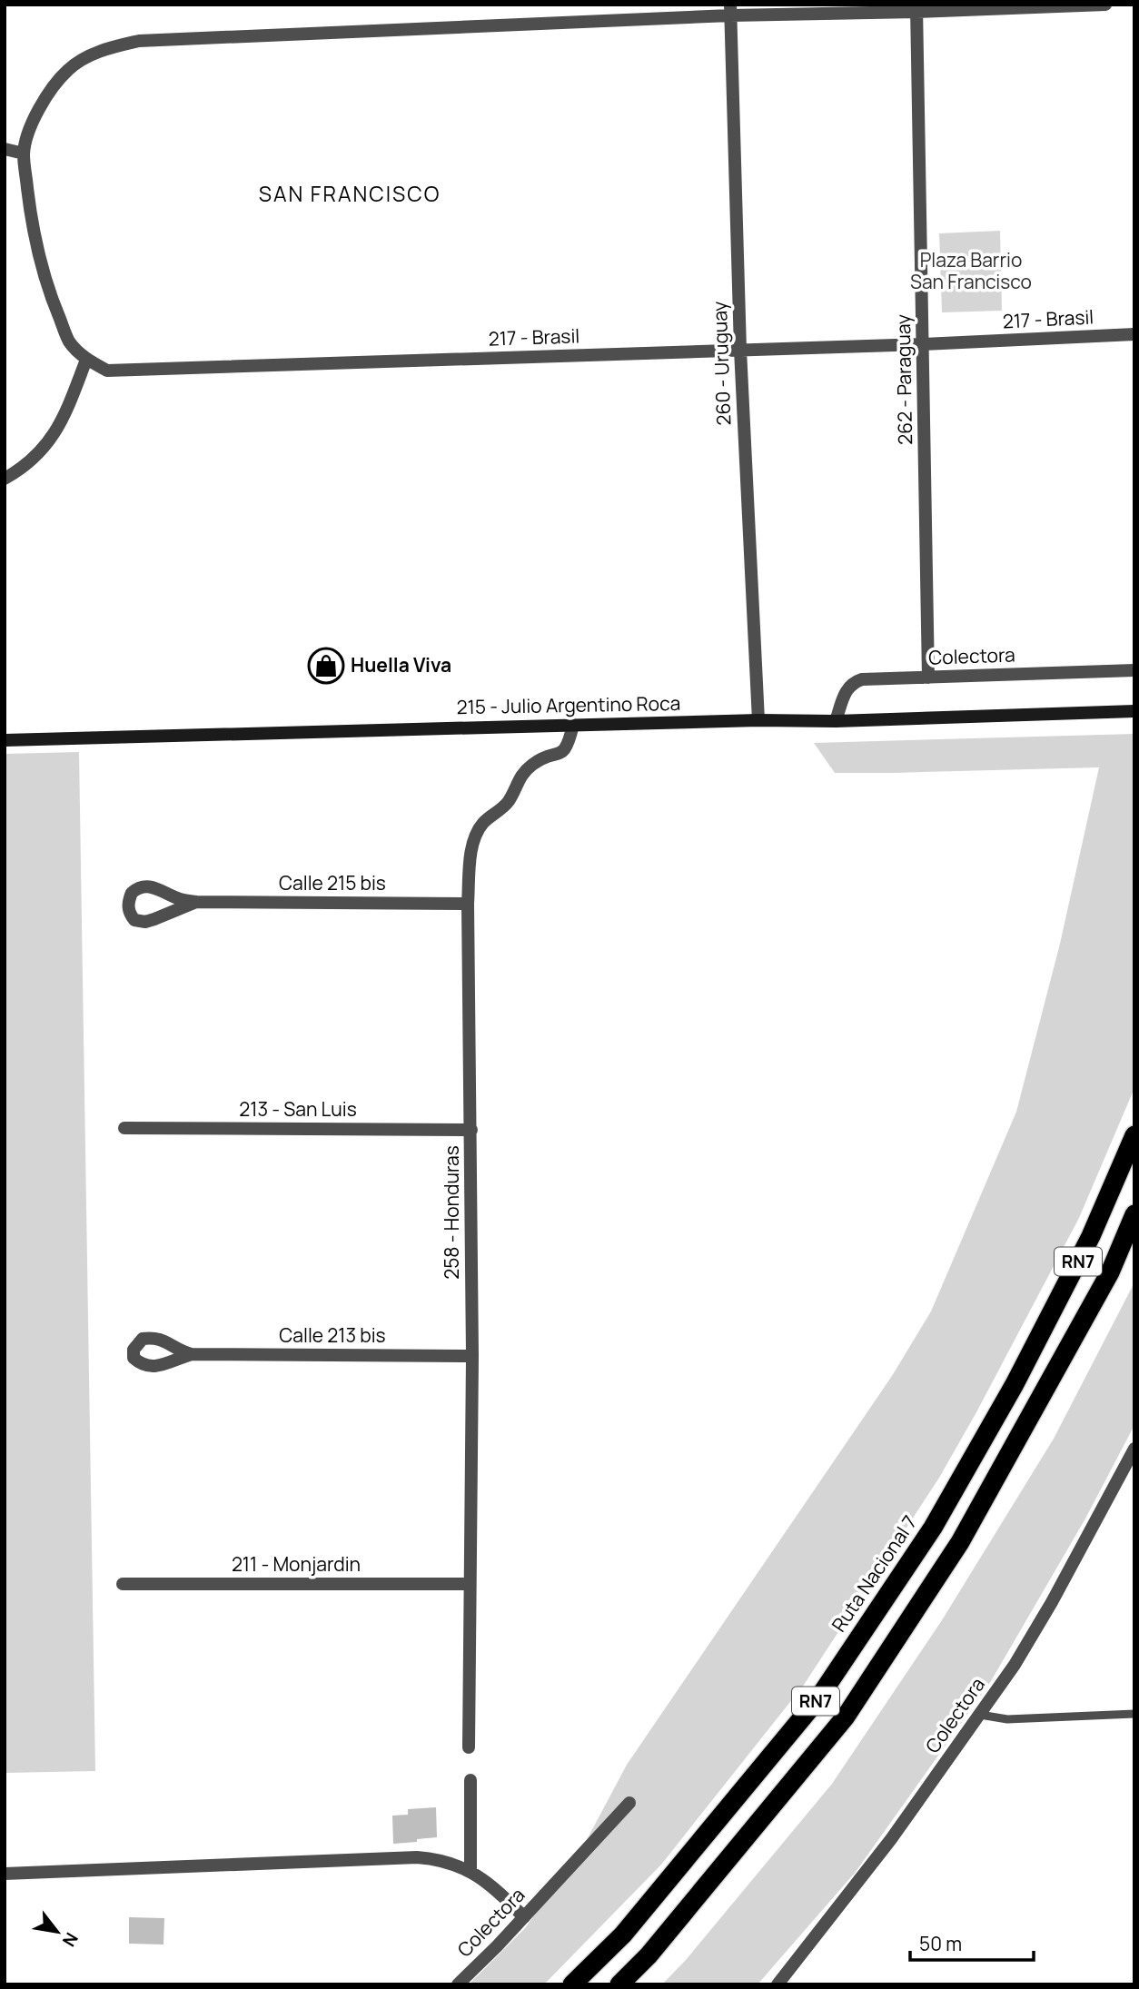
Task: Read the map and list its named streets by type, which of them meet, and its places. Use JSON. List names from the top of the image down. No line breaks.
{"streets":{"highway":["RN7","Ruta Nacional 7"],"street":["217 - Brasil","260 - Uruguay","262 - Paraguay","Colectora","215 - Julio Argentino Roca","Calle 215 bis","213 - San Luis","258 - Honduras","Calle 213 bis","211 - Monjardin"]},"crossings":[["217 - Brasil","260 - Uruguay"],["217 - Brasil","262 - Paraguay"],["260 - Uruguay","215 - Julio Argentino Roca"],["262 - Paraguay","Colectora"],["Colectora","215 - Julio Argentino Roca"],["215 - Julio Argentino Roca","258 - Honduras"],["Calle 215 bis","258 - Honduras"],["213 - San Luis","258 - Honduras"],["258 - Honduras","Calle 213 bis"],["258 - Honduras","211 - Monjardin"]],"districts":["SAN FRANCISCO"],"parks":["Plaza Barrio San Francisco"],"places":{"shop":["Huella Viva"]},"scale_bar":"50 m","north":"bottom right"}
